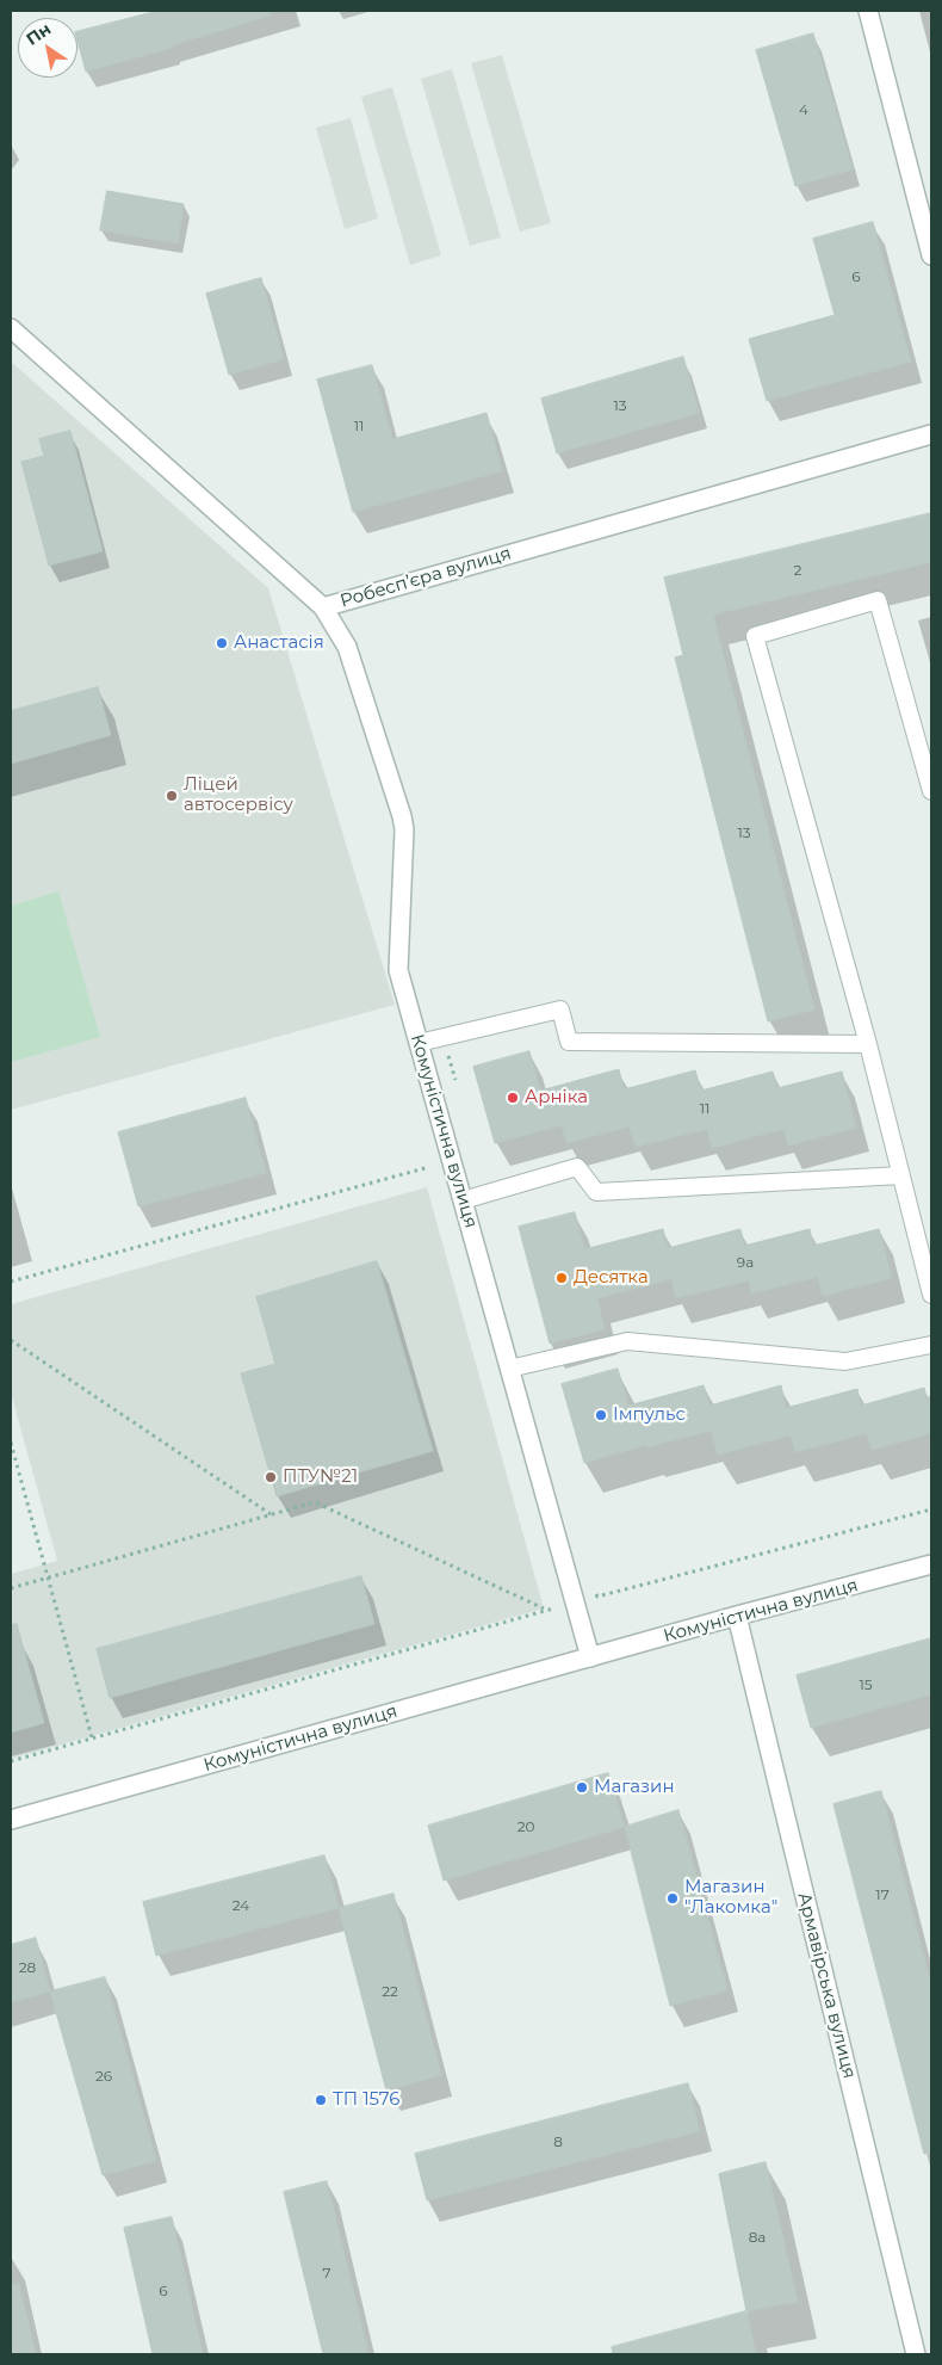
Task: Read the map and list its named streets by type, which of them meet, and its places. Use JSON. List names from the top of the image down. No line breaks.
{"streets":{"street":["Робесп’єра вулиця","Комуністична вулиця","Армавірська вулиця"]},"crossings":[["Робесп’єра вулиця","Комуністична вулиця"],["Комуністична вулиця","Армавірська вулиця"]],"places":["Анастасія","Ліцей автосервісу","Арніка","Десятка","Імпульс","ПТУ№21","Магазин","Магазин \"Лакомка\"","ТП 1576"],"house_numbers":["4","6","13","11","2","13","11","9а","15","20","17","24","28","22","26","8","8а","7","6"],"north":"top left"}
